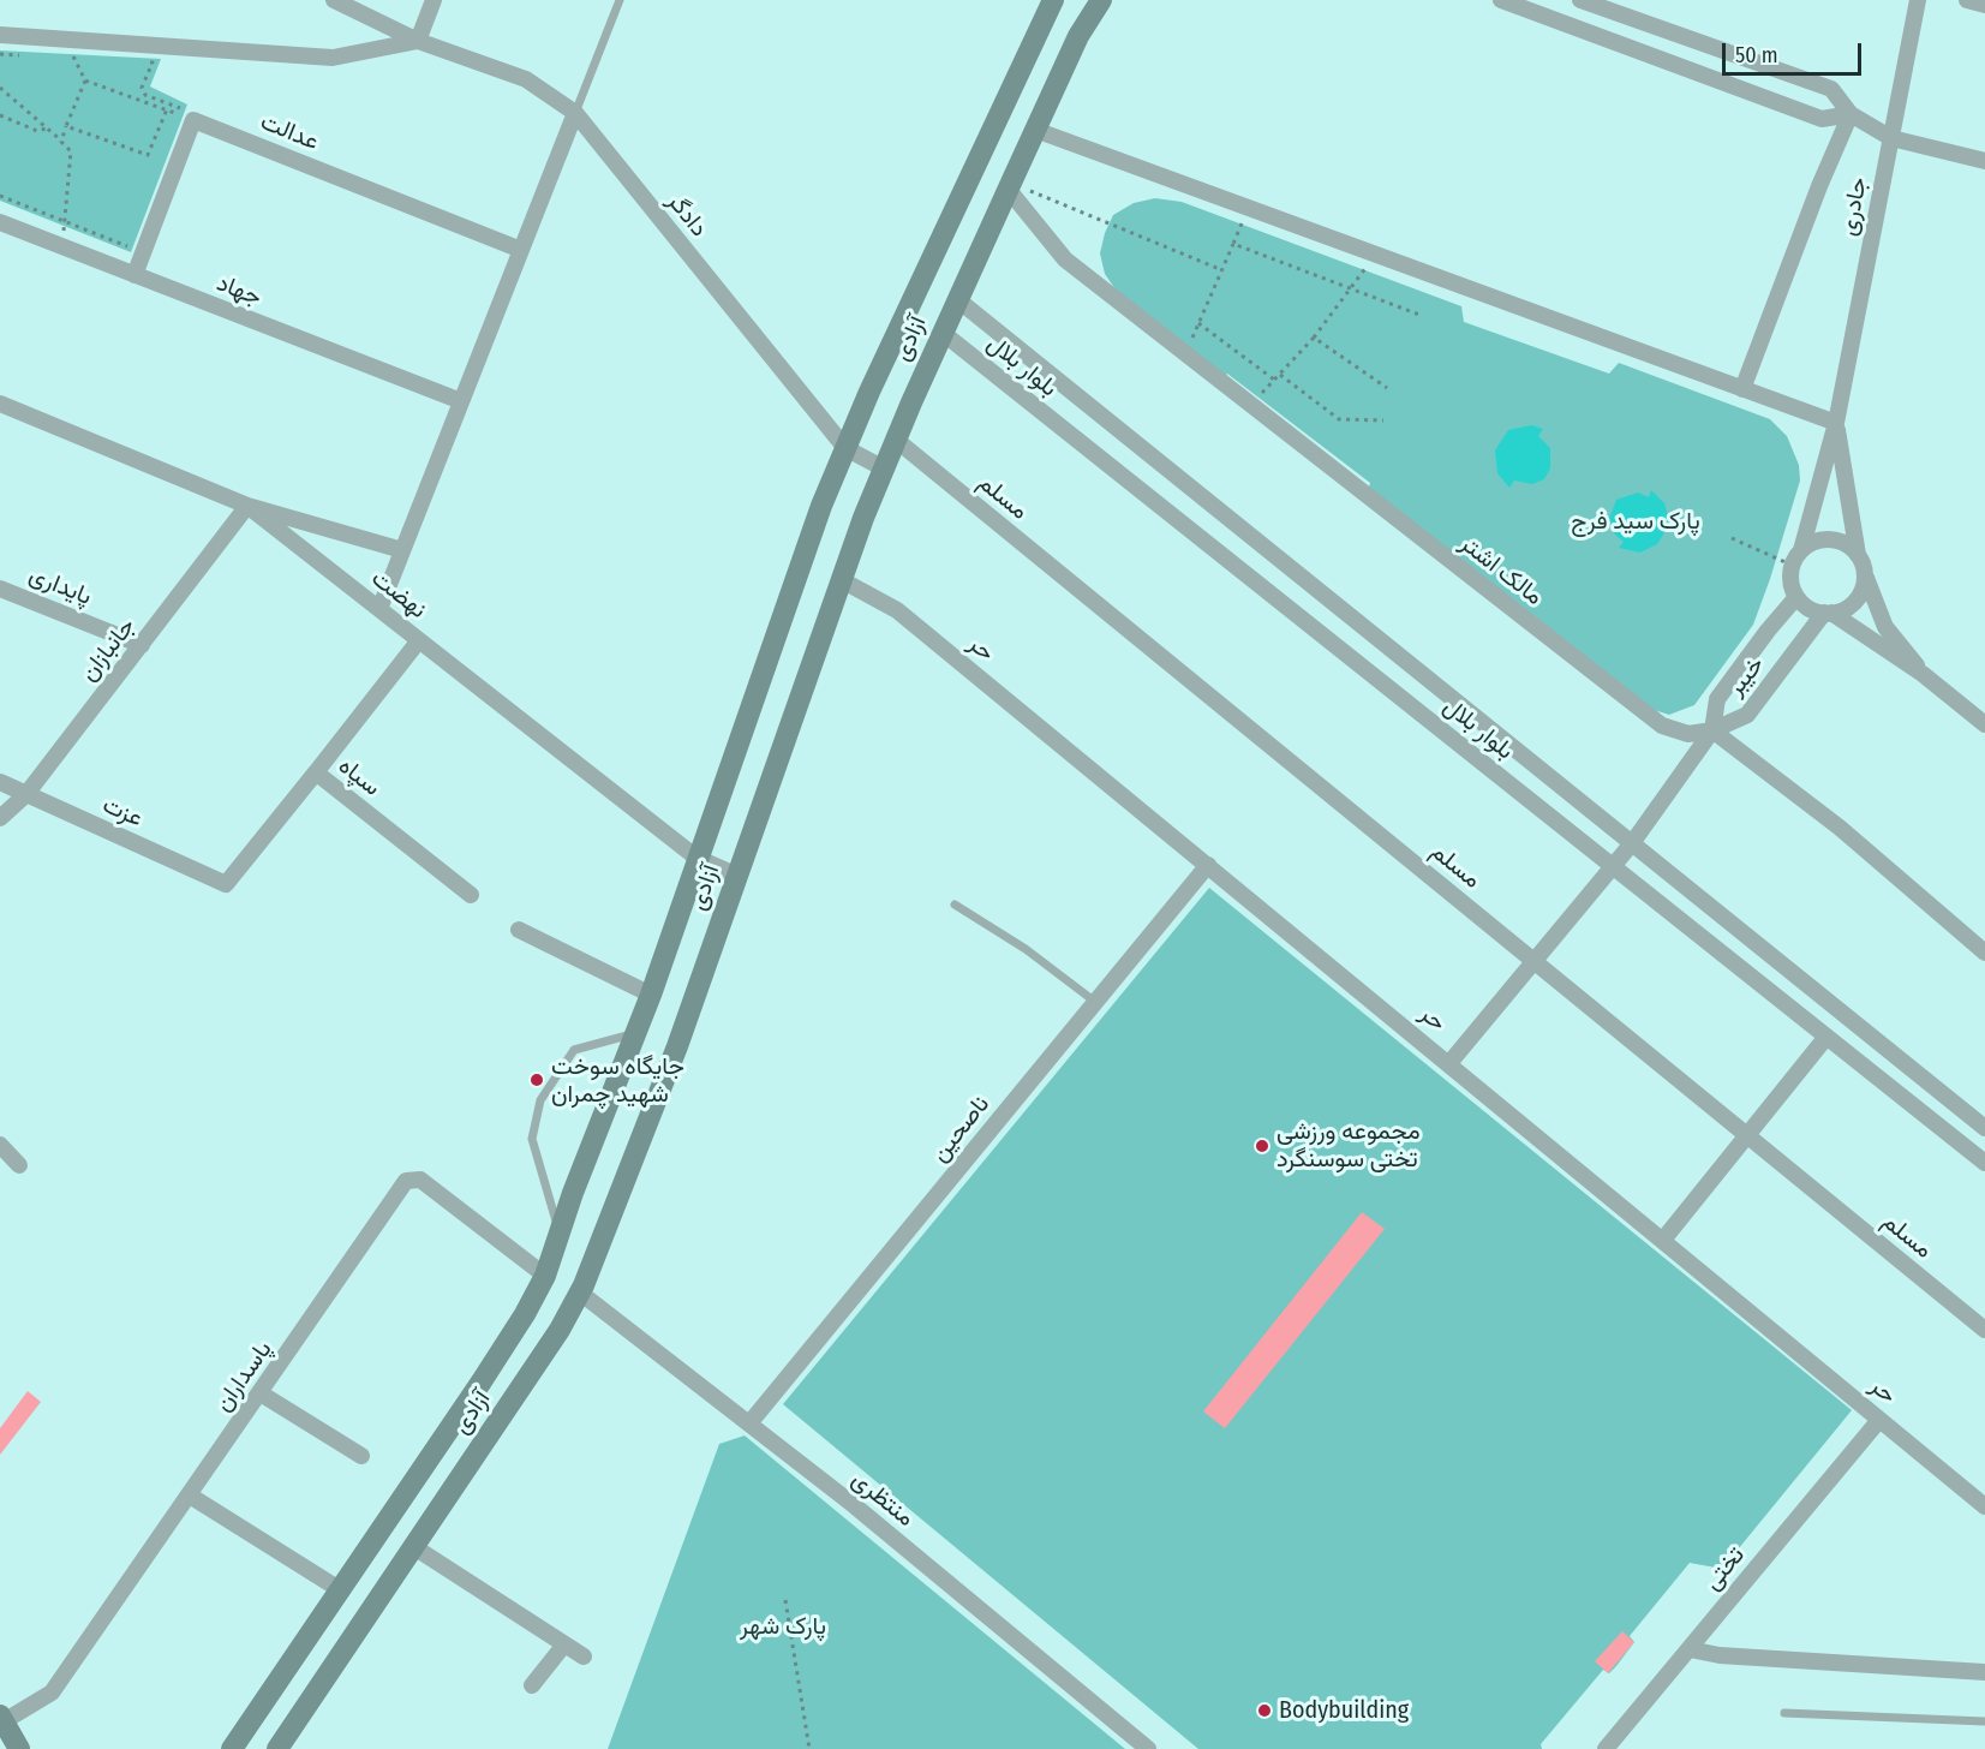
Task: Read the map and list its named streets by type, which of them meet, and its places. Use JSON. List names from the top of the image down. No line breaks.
{"streets":{"main road":["آزادی"],"street":["عدالت","جادری","دادگر","جهاد","بلوار بلال","مسلم","مالک اشتر","پایداری","نهضت","حر","جانبازان","خیبر","سپاه","عزت","ناصحین","پاسداران","منتظری","تختی"]},"crossings":[["جادری","خیبر"],["دادگر","آزادی"],["آزادی","بلوار بلال"],["آزادی","مسلم"],["آزادی","مالک اشتر"],["آزادی","نهضت"],["آزادی","حر"],["آزادی","پاسداران"],["آزادی","منتظری"],["مالک اشتر","خیبر"],["پایداری","جانبازان"],["نهضت","جانبازان"],["نهضت","سپاه"],["حر","ناصحین"],["حر","تختی"],["جانبازان","عزت"],["سپاه","عزت"],["ناصحین","منتظری"]],"parks":["پارک سید فرج","پارک شهر"],"places":["جایگاه سوخت شهید چمران","مجموعه ورزشی تختی سوسنگرد","Bodybuilding"],"scale_bar":"50 m"}
